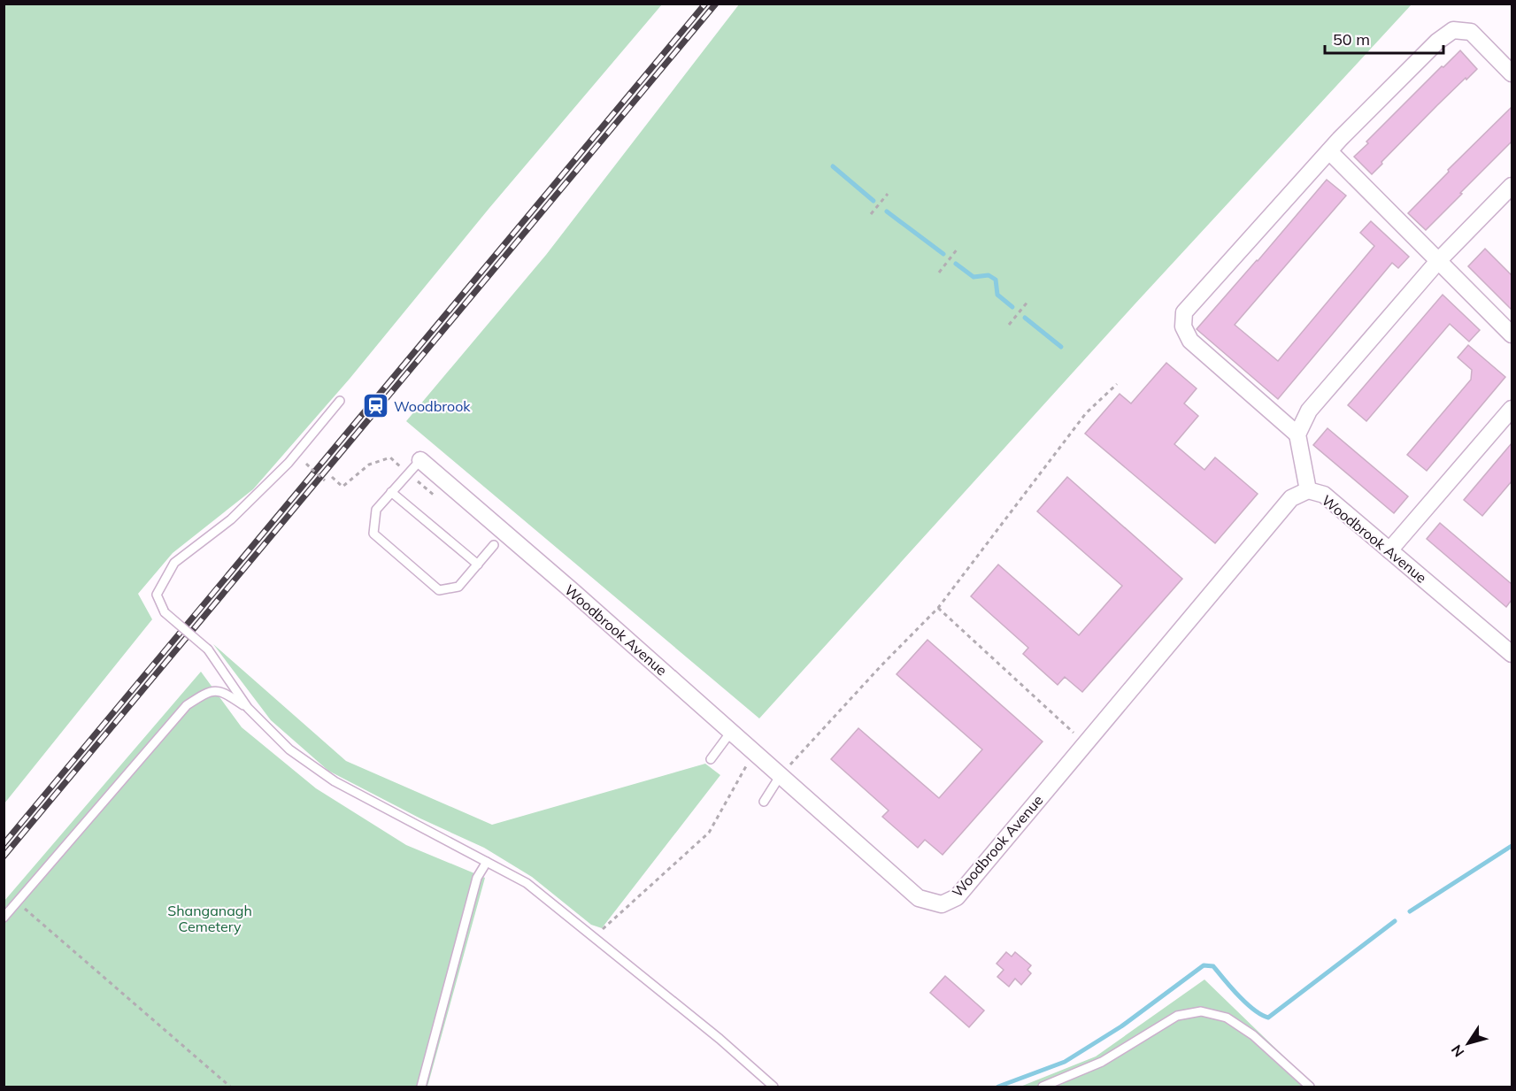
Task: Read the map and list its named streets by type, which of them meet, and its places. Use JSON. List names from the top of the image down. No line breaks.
{"streets":{"street":["Woodbrook Avenue"]},"parks":["Shanganagh Cemetery"],"places":{"station":["Woodbrook"]},"scale_bar":"50 m","north":"bottom left"}
